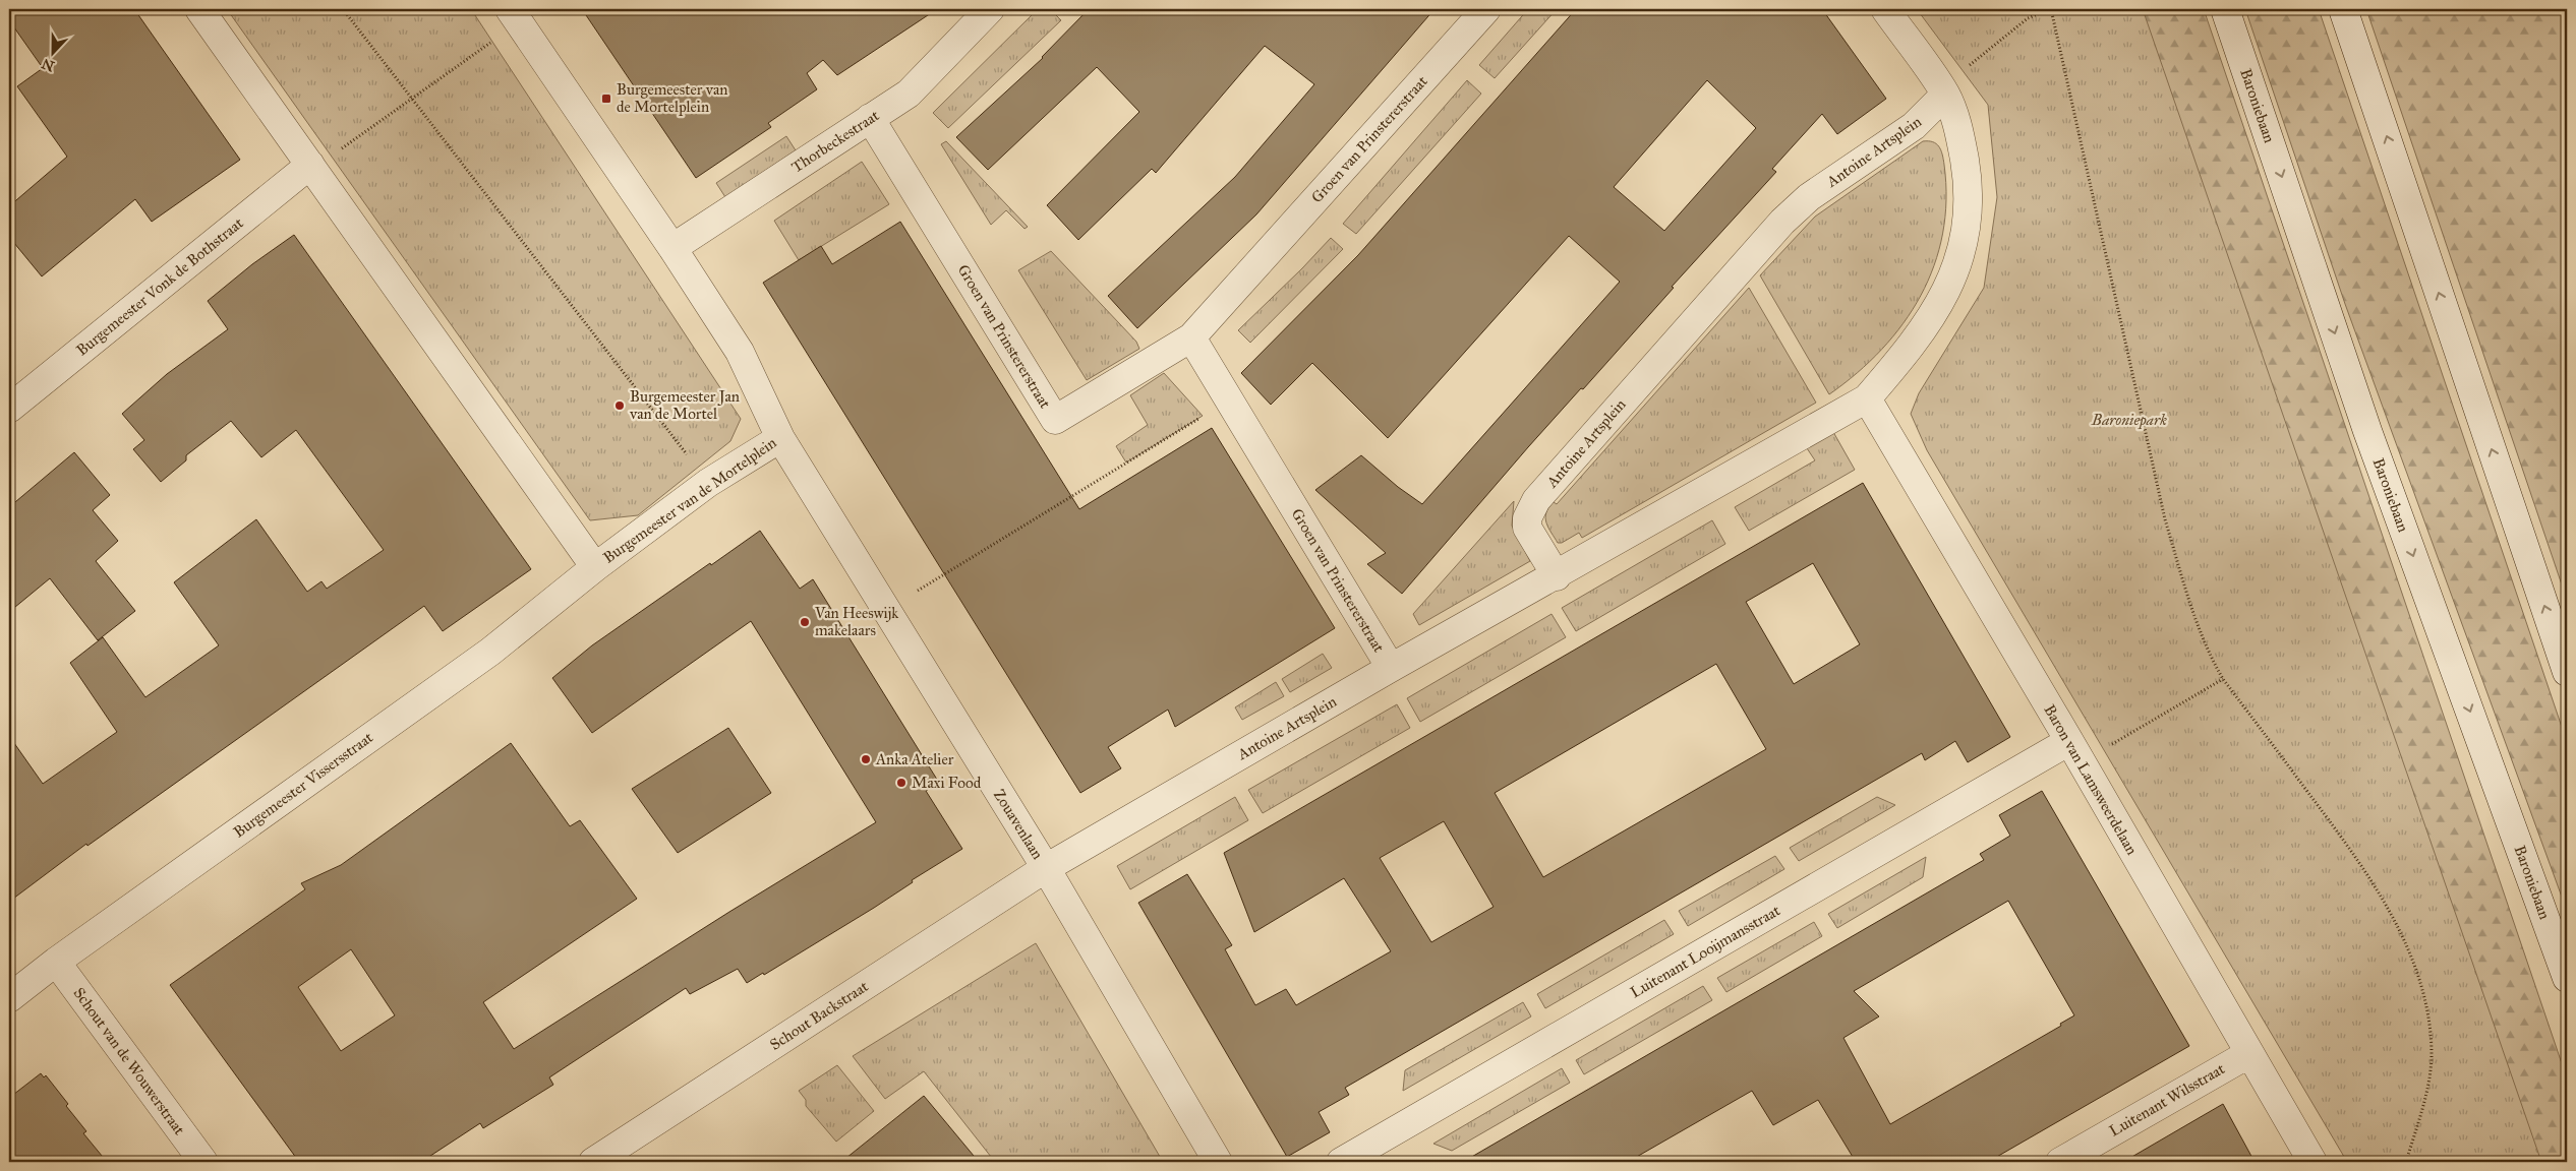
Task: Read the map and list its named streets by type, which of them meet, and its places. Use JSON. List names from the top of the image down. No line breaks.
{"streets":{"street":["Baroniebaan","Groen van Prinstererstraat","Thorbeckestraat","Antoine Artsplein","Burgemeester Vonk de Bothstraat","Burgemeester van de Mortelplein","Baron van Lamsweerdelaan","Burgemeester Vissersstraat","Zouavenlaan","Luitenant Looijmansstraat","Schout Backstraat","Schout van de Wouwerstraat","Luitenant Wilsstraat"]},"crossings":[["Groen van Prinstererstraat","Thorbeckestraat"],["Groen van Prinstererstraat","Antoine Artsplein"],["Thorbeckestraat","Burgemeester van de Mortelplein"],["Antoine Artsplein","Baron van Lamsweerdelaan"],["Antoine Artsplein","Zouavenlaan"],["Antoine Artsplein","Schout Backstraat"],["Burgemeester Vonk de Bothstraat","Burgemeester van de Mortelplein"],["Burgemeester van de Mortelplein","Burgemeester Vissersstraat"],["Burgemeester van de Mortelplein","Zouavenlaan"],["Baron van Lamsweerdelaan","Luitenant Looijmansstraat"],["Baron van Lamsweerdelaan","Luitenant Wilsstraat"],["Burgemeester Vissersstraat","Schout van de Wouwerstraat"],["Zouavenlaan","Schout Backstraat"]],"parks":["Baroniepark"],"places":{"transit":["Burgemeester van de Mortelplein"],"other":["Burgemeester Jan van de Mortel","Van Heeswijk makelaars","Anka Atelier","Maxi Food"]},"north":"bottom"}
